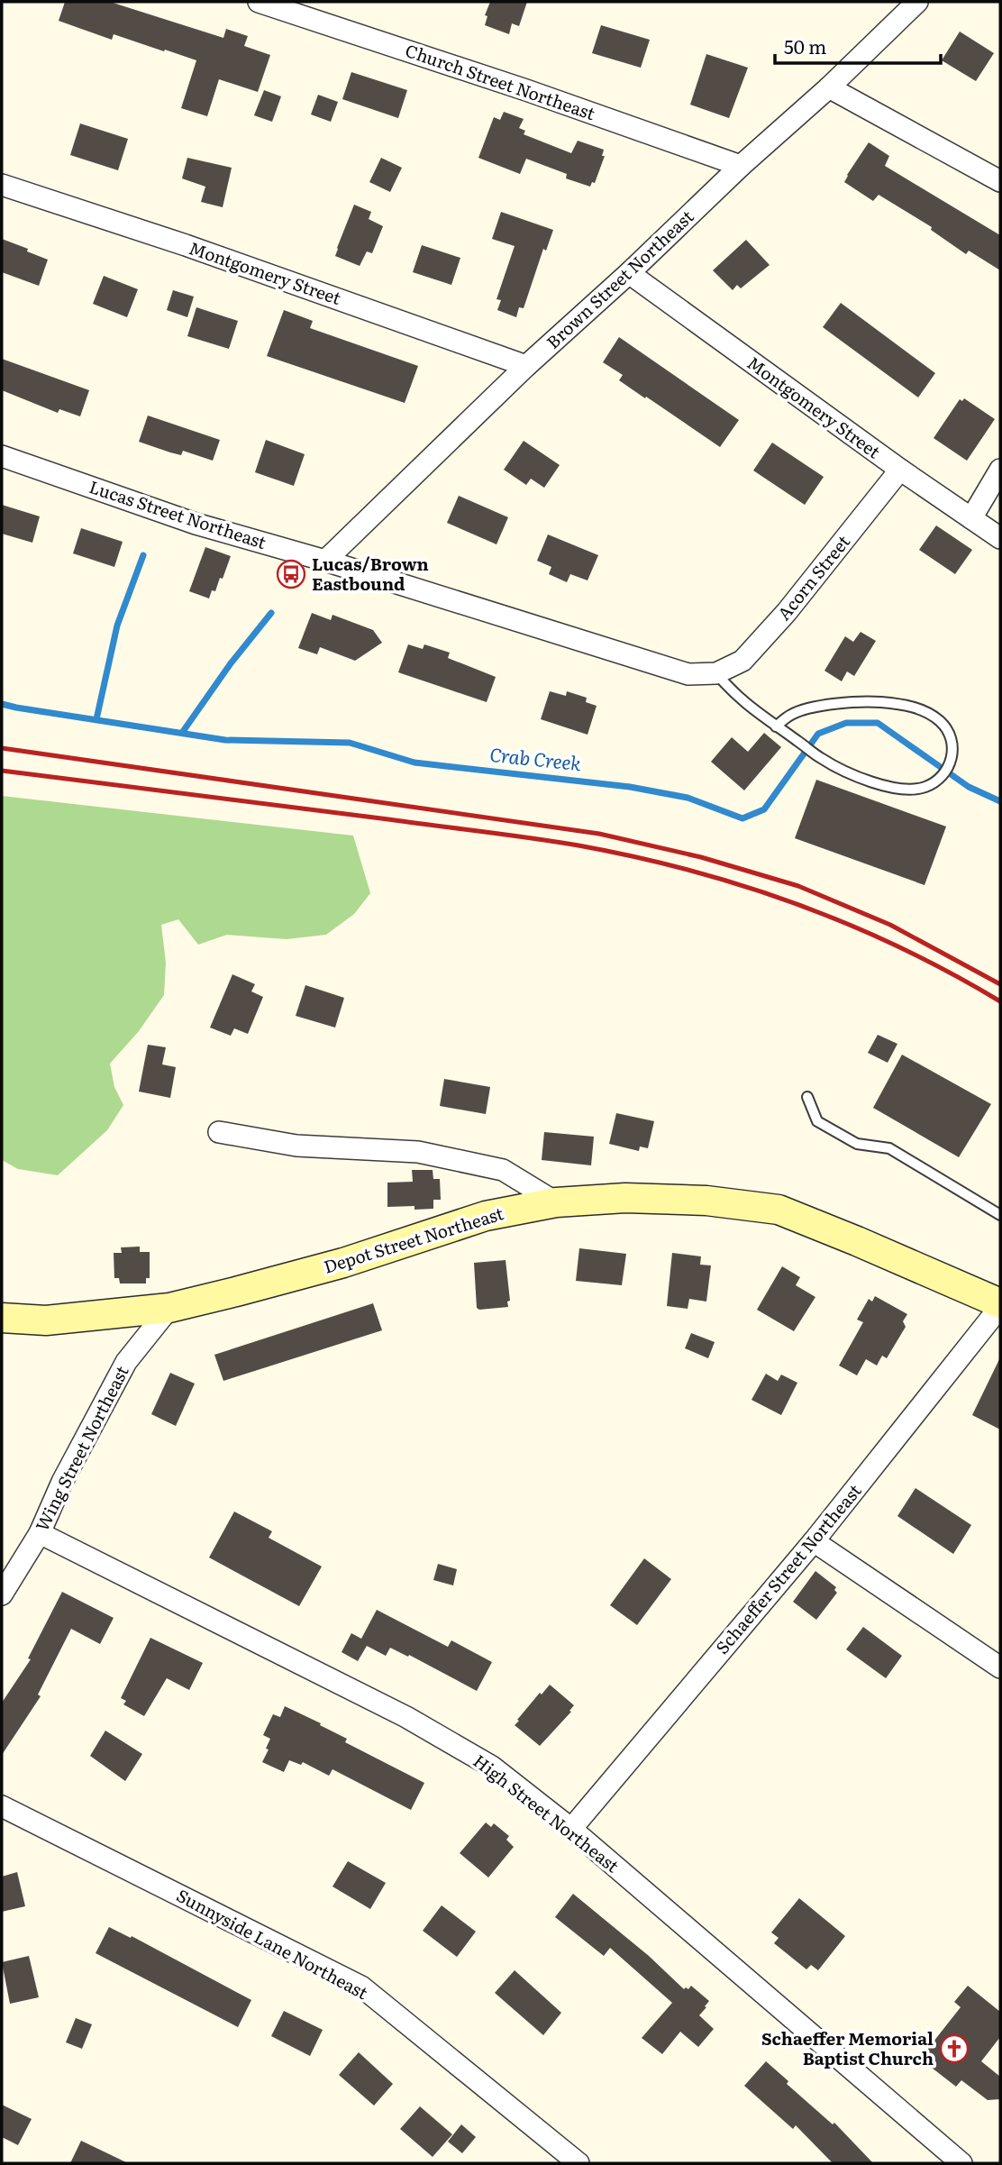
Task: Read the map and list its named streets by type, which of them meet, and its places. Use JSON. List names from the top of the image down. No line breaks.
{"streets":{"street":["Church Street Northeast","Montgomery Street","Brown Street Northeast","Lucas Street Northeast","Acorn Street","Depot Street Northeast","Wing Street Northeast","Schaeffer Street Northeast","High Street Northeast","Sunnyside Lane Northeast"]},"crossings":[["Church Street Northeast","Brown Street Northeast"],["Montgomery Street","Brown Street Northeast"],["Montgomery Street","Acorn Street"],["Brown Street Northeast","Lucas Street Northeast"],["Lucas Street Northeast","Acorn Street"],["Depot Street Northeast","Wing Street Northeast"],["Depot Street Northeast","Schaeffer Street Northeast"],["Wing Street Northeast","High Street Northeast"],["Schaeffer Street Northeast","High Street Northeast"]],"water":["Crab Creek"],"places":{"bus stop":["Lucas/Brown Eastbound"],"church":["Schaeffer Memorial Baptist Church"]},"scale_bar":"50 m"}
